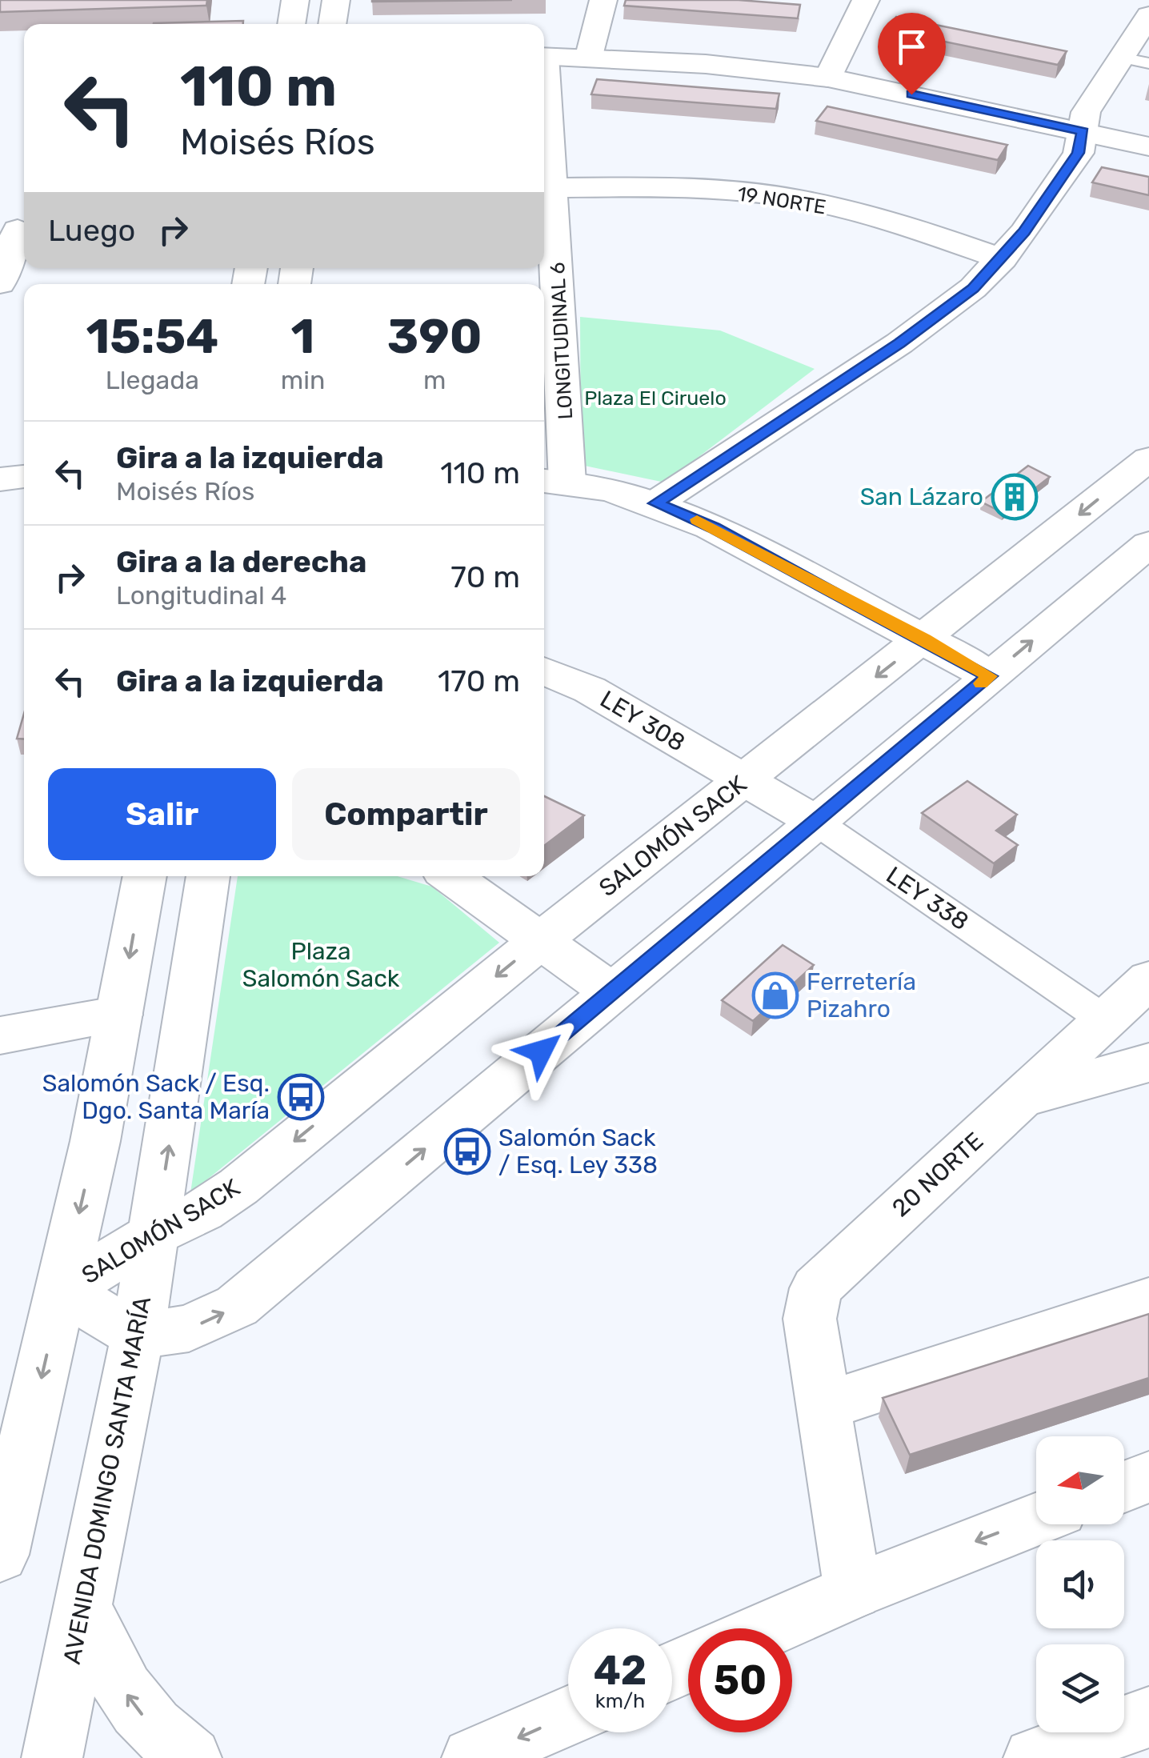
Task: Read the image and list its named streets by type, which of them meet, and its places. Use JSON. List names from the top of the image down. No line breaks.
{"streets":{"main road":["19 NORTE","LONGITUDINAL 6","LEY 308","SALOMÓN SACK","LEY 338","20 NORTE","AVENIDA DOMINGO SANTA MARÍA"]},"crossings":[["19 NORTE","LONGITUDINAL 6"],["LEY 308","SALOMÓN SACK"],["LEY 308","LEY 338"],["SALOMÓN SACK","LEY 338"],["SALOMÓN SACK","AVENIDA DOMINGO SANTA MARÍA"],["LEY 338","20 NORTE"]],"parks":["Plaza El Ciruelo","Plaza Salomón Sack"],"places":{"building":["San Lázaro"],"shop":["Ferretería Pizahro"],"bus stop":["Salomón Sack / Esq. Dgo. Santa María","Salomón Sack / Esq. Ley 338"]},"north":"left","page":{"turn":["110 m","Moisés Ríos"],"then":"Luego","eta":["15:54","Llegada","1","min","390","m"],"list":[{"name":"Gira a la izquierda","note":"Moisés Ríos","value":"110 m"},{"name":"Gira a la derecha","note":"Longitudinal 4","value":"70 m"},{"name":"Gira a la izquierda","value":"170 m"}],"buttons":["Salir","Compartir"],"speed":"42 km/h","limit":"50"}}
